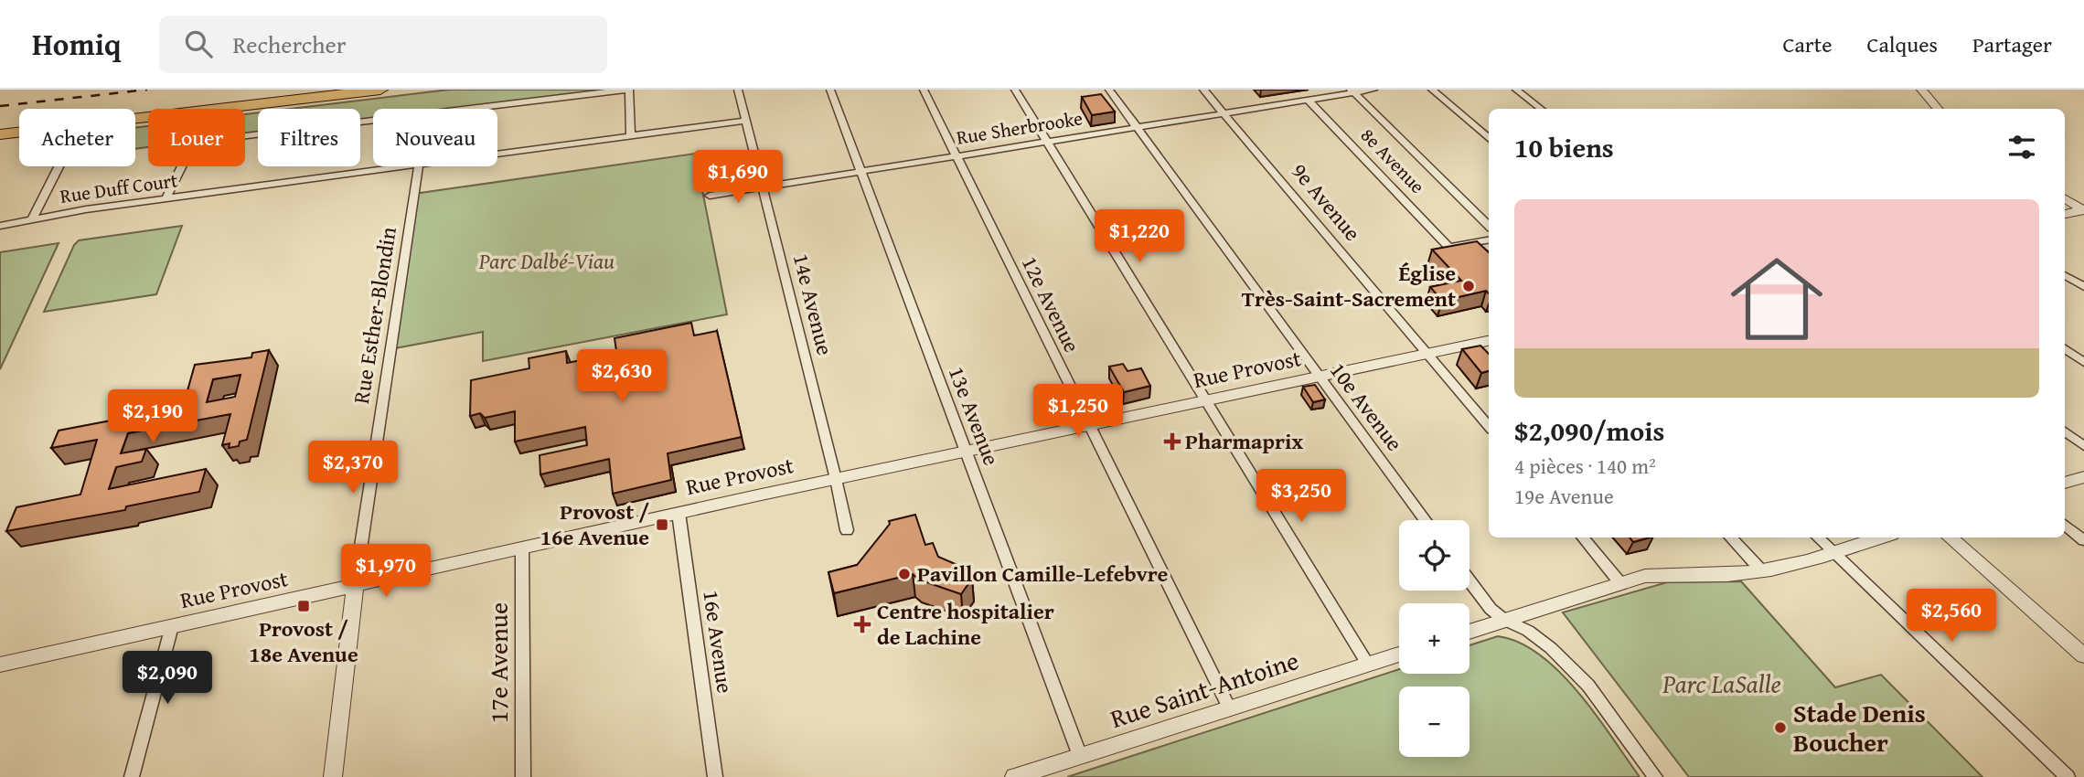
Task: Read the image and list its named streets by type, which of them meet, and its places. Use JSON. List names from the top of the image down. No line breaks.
{"streets":{"street":["Rue Sherbrooke","8e Avenue","Rue Duff Court","9e Avenue","14e Avenue","12e Avenue","Rue Esther-Blondin","Rue Provost","10e Avenue","13e Avenue","16e Avenue","17e Avenue","Rue Saint-Antoine"]},"crossings":[["Rue Sherbrooke","8e Avenue"],["Rue Sherbrooke","9e Avenue"],["Rue Sherbrooke","14e Avenue"],["Rue Sherbrooke","12e Avenue"],["Rue Sherbrooke","10e Avenue"],["Rue Sherbrooke","13e Avenue"],["Rue Duff Court","14e Avenue"],["9e Avenue","Rue Provost"],["14e Avenue","Rue Provost"],["12e Avenue","Rue Provost"],["12e Avenue","Rue Saint-Antoine"],["Rue Esther-Blondin","Rue Provost"],["Rue Provost","10e Avenue"],["Rue Provost","13e Avenue"],["Rue Provost","16e Avenue"],["Rue Provost","17e Avenue"],["13e Avenue","Rue Saint-Antoine"]],"parks":["Parc Dalbé-Viau","Parc LaSalle"],"places":{"other":["Église Très-Saint-Sacrement","Pavillon Camille-Lefebvre","Stade Denis Boucher"],"health":["Pharmaprix","Centre hospitalier de Lachine"],"transit":["Provost / 16e Avenue","Provost / 18e Avenue"]},"page":{"header":"Homiq","search":"Rechercher","nav":["Carte","Calques","Partager"],"chip":["Acheter","Louer","Filtres","Nouveau"],"heading":"10 biens","price":["$1,690","$1,220","$2,630","$1,250","$2,190","$2,370","$3,250","$1,970","$2,560","$2,090"],"list":[{"name":"$2,090/mois","note":"4 pièces · 140 m² · 19e Avenue"}],"map_buttons":["+","−"]}}
